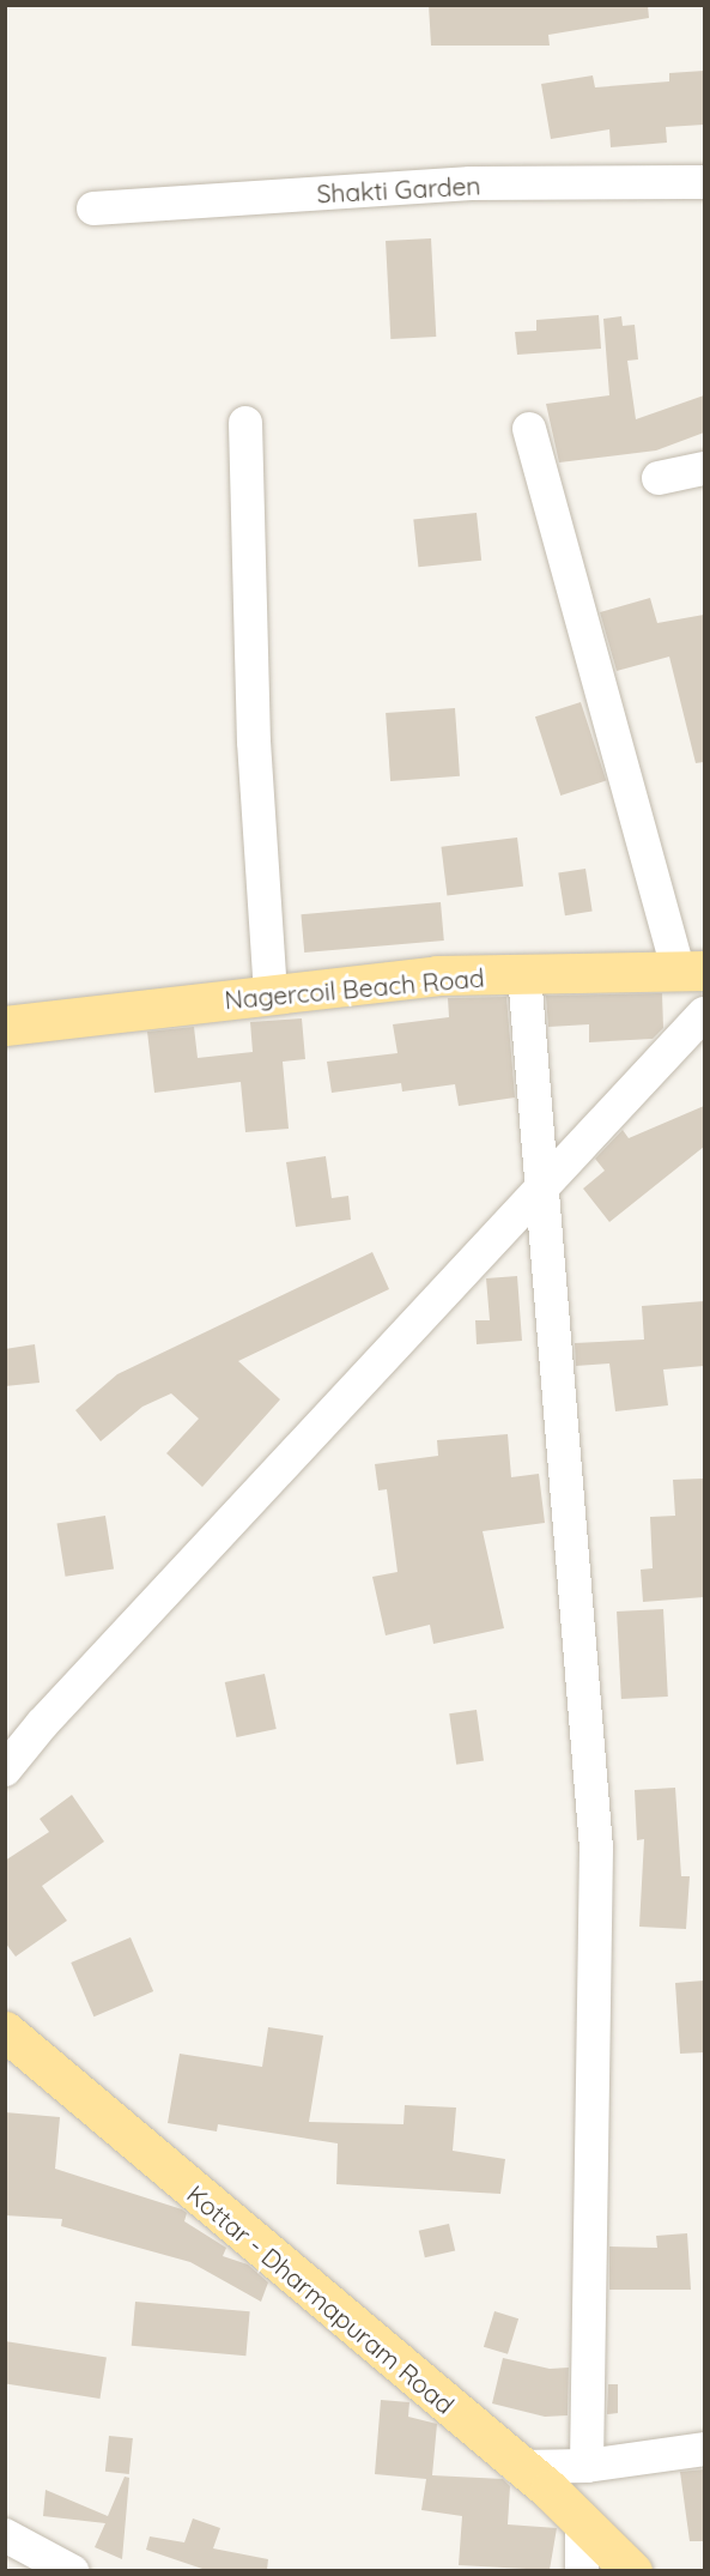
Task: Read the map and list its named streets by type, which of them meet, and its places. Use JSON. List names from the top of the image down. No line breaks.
{"streets":{"main road":["Nagercoil Beach Road","Kottar - Dharmapuram Road"],"street":["Shakti Garden"]}}
